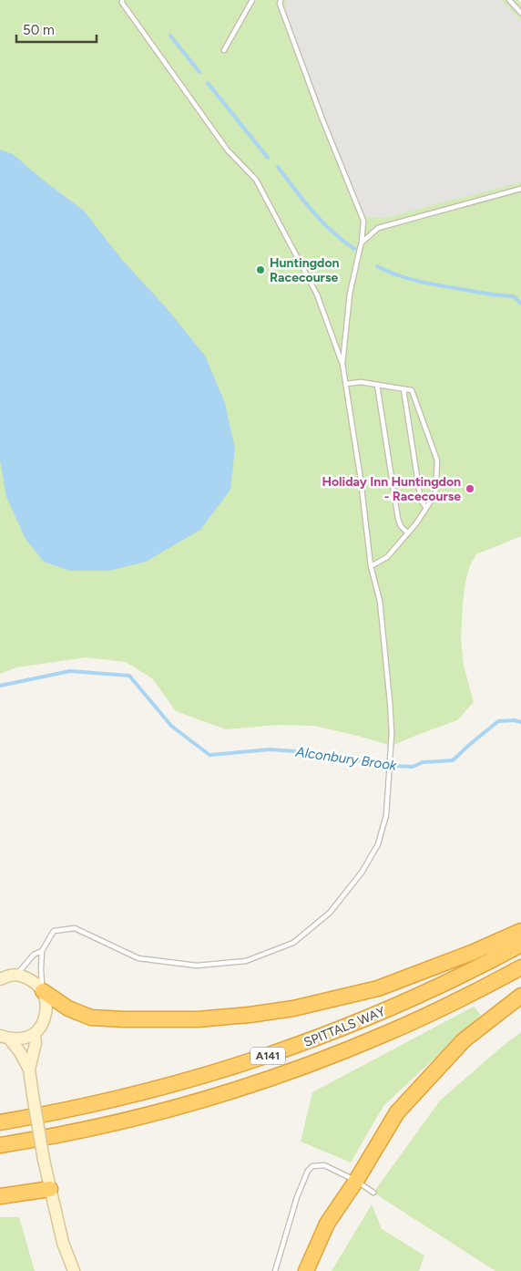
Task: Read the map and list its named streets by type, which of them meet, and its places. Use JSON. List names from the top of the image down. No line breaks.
{"streets":{"highway":["SPITTALS WAY","A141"]},"water":["Alconbury Brook"],"places":["Huntingdon Racecourse","Holiday Inn Huntingdon - Racecourse"],"scale_bar":"50 m"}
